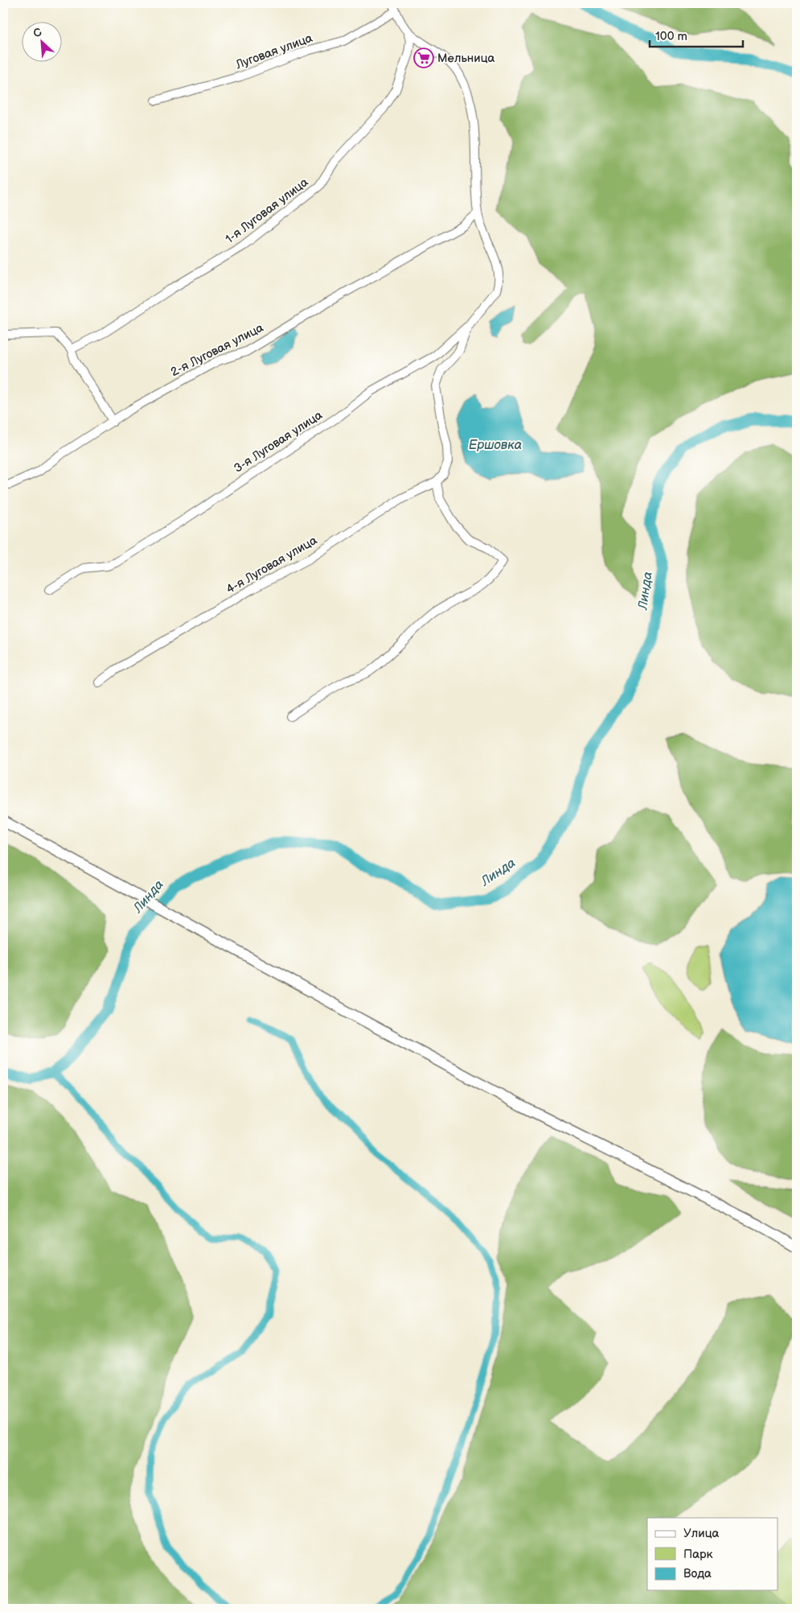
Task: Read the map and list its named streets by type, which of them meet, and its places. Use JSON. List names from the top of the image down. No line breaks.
{"streets":{"street":["Луговая улица","1-я Луговая улица","2-я Луговая улица","3-я Луговая улица","4-я Луговая улица"]},"crossings":[["2-я Луговая улица","3-я Луговая улица"]],"water":["Ершовка","Линда"],"places":{"supermarket":["Мельница"]},"legend":["Улица","Парк","Вода"],"scale_bar":"100 m","north":"top left"}
